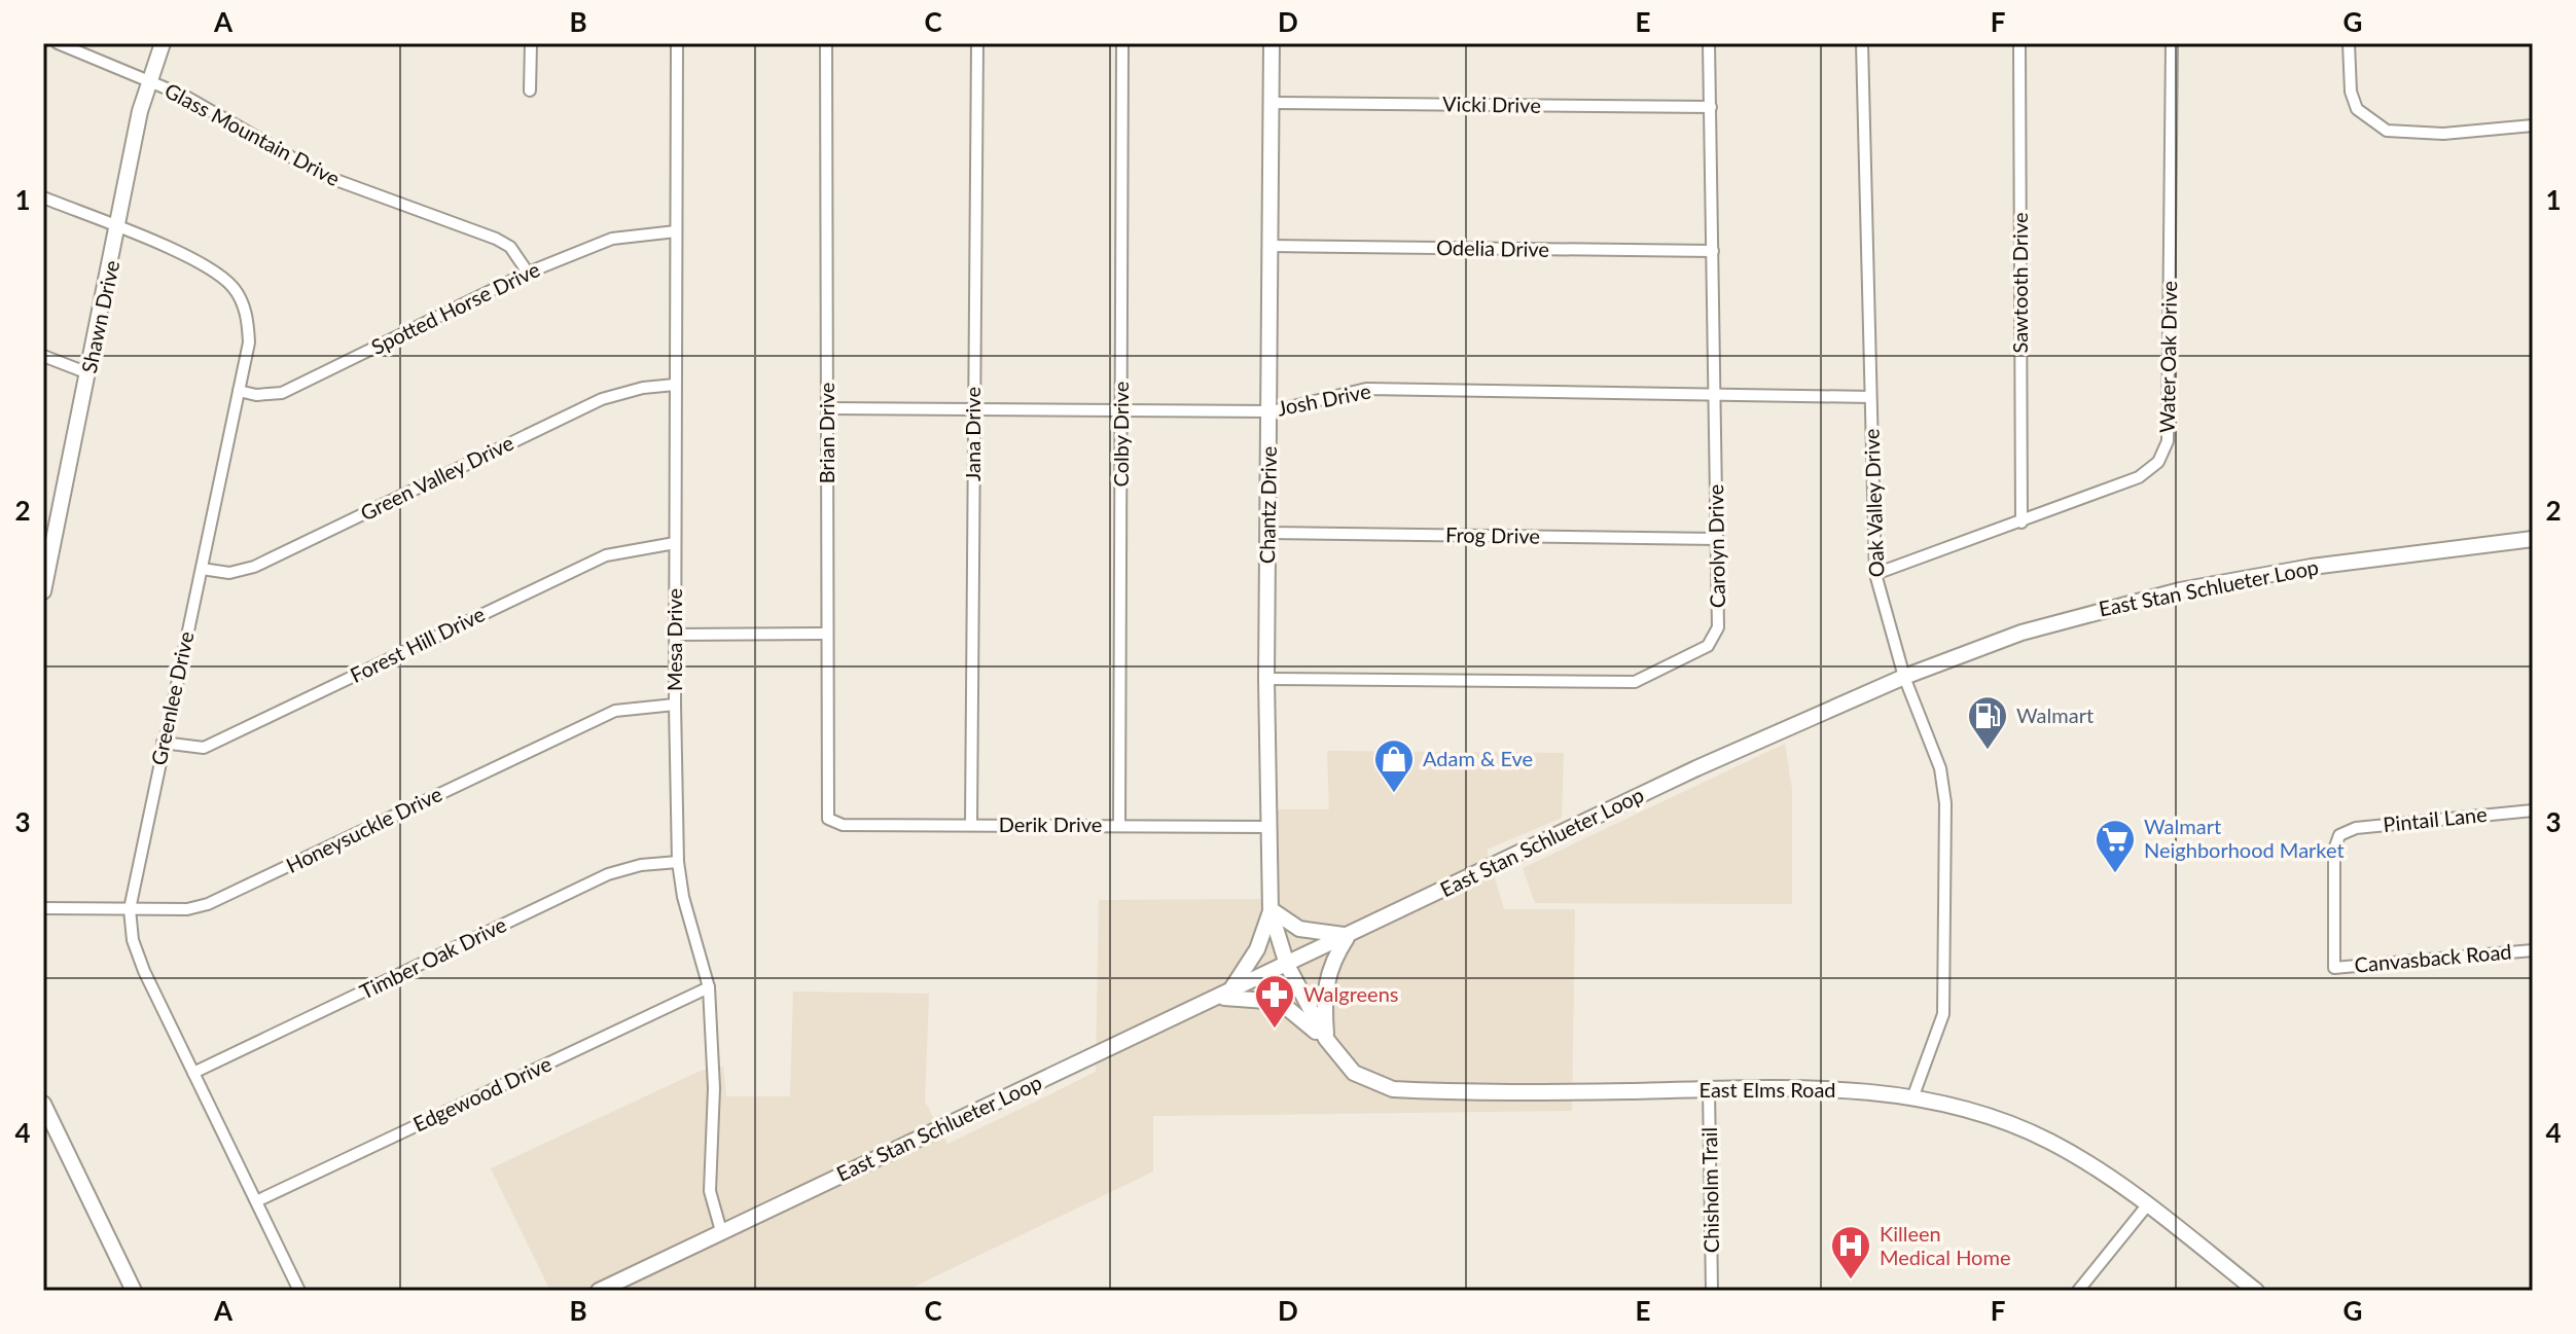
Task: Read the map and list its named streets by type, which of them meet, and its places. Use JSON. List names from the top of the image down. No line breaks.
{"streets":{"main road":["Shawn Drive","Chantz Drive","East Stan Schlueter Loop","East Elms Road"],"street":["Vicki Drive","Glass Mountain Drive","Odelia Drive","Sawtooth Drive","Spotted Horse Drive","Water Oak Drive","Josh Drive","Brian Drive","Jana Drive","Colby Drive","Green Valley Drive","Oak Valley Drive","Frog Drive","Carolyn Drive","Mesa Drive","Forest Hill Drive","Greenlee Drive","Pintail Lane","Derik Drive","Honeysuckle Drive","Timber Oak Drive","Canvasback Road","Edgewood Drive","Chisholm Trail"]},"crossings":[["Vicki Drive","Chantz Drive"],["Vicki Drive","Carolyn Drive"],["Glass Mountain Drive","Spotted Horse Drive"],["Glass Mountain Drive","Shawn Drive"],["Odelia Drive","Chantz Drive"],["Odelia Drive","Carolyn Drive"],["Sawtooth Drive","Water Oak Drive"],["Spotted Horse Drive","Mesa Drive"],["Spotted Horse Drive","Greenlee Drive"],["Shawn Drive","Greenlee Drive"],["Water Oak Drive","Oak Valley Drive"],["Josh Drive","Brian Drive"],["Josh Drive","Jana Drive"],["Josh Drive","Colby Drive"],["Josh Drive","Oak Valley Drive"],["Josh Drive","Chantz Drive"],["Josh Drive","Carolyn Drive"],["Brian Drive","Derik Drive"],["Jana Drive","Derik Drive"],["Colby Drive","Derik Drive"],["Green Valley Drive","Mesa Drive"],["Green Valley Drive","Greenlee Drive"],["Oak Valley Drive","East Stan Schlueter Loop"],["Oak Valley Drive","East Elms Road"],["Chantz Drive","Frog Drive"],["Chantz Drive","Carolyn Drive"],["Chantz Drive","East Stan Schlueter Loop"],["Chantz Drive","Derik Drive"],["Chantz Drive","East Elms Road"],["Frog Drive","Carolyn Drive"],["East Stan Schlueter Loop","Mesa Drive"],["East Stan Schlueter Loop","East Elms Road"],["Mesa Drive","Forest Hill Drive"],["Mesa Drive","Honeysuckle Drive"],["Mesa Drive","Timber Oak Drive"],["Mesa Drive","Edgewood Drive"],["Forest Hill Drive","Greenlee Drive"],["Greenlee Drive","Honeysuckle Drive"],["Greenlee Drive","Timber Oak Drive"],["Greenlee Drive","Edgewood Drive"],["Pintail Lane","Canvasback Road"],["East Elms Road","Chisholm Trail"]],"places":{"fuel station":["Walmart"],"shop":["Adam & Eve"],"supermarket":["Walmart Neighborhood Market"],"pharmacy":["Walgreens"],"hospital":["Killeen Medical Home"]},"grid":{"columns":["A","B","C","D","E","F","G"],"rows":["1","2","3","4"]}}
